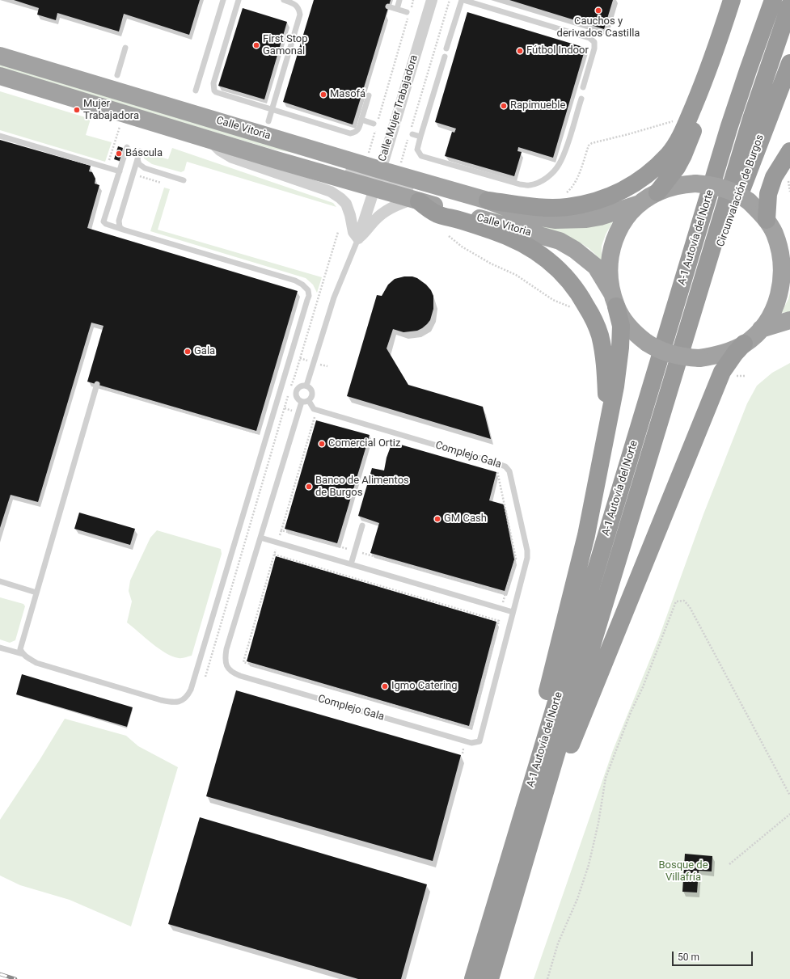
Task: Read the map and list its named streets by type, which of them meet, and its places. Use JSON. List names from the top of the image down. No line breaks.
{"streets":{"highway":["Calle Vitoria","Circunvalación de Burgos","A-1 Autovía del Norte"],"street":["Calle Mujer Trabajadora"],"lane":["Complejo Gala"]},"crossings":[["Calle Mujer Trabajadora","Calle Vitoria"],["Circunvalación de Burgos","A-1 Autovía del Norte"]],"parks":["Bosque de Villafría"],"places":["Cauchos y derivados Castilla","First Stop Gamonal","Fútbol Indoor","Masofá","Rapimueble","Mujer Trabajadora","Báscula","Gala","Comercial Ortiz","Banco de Alimentos de Burgos","GM Cash","Igmo Catering"],"scale_bar":"50 m"}
